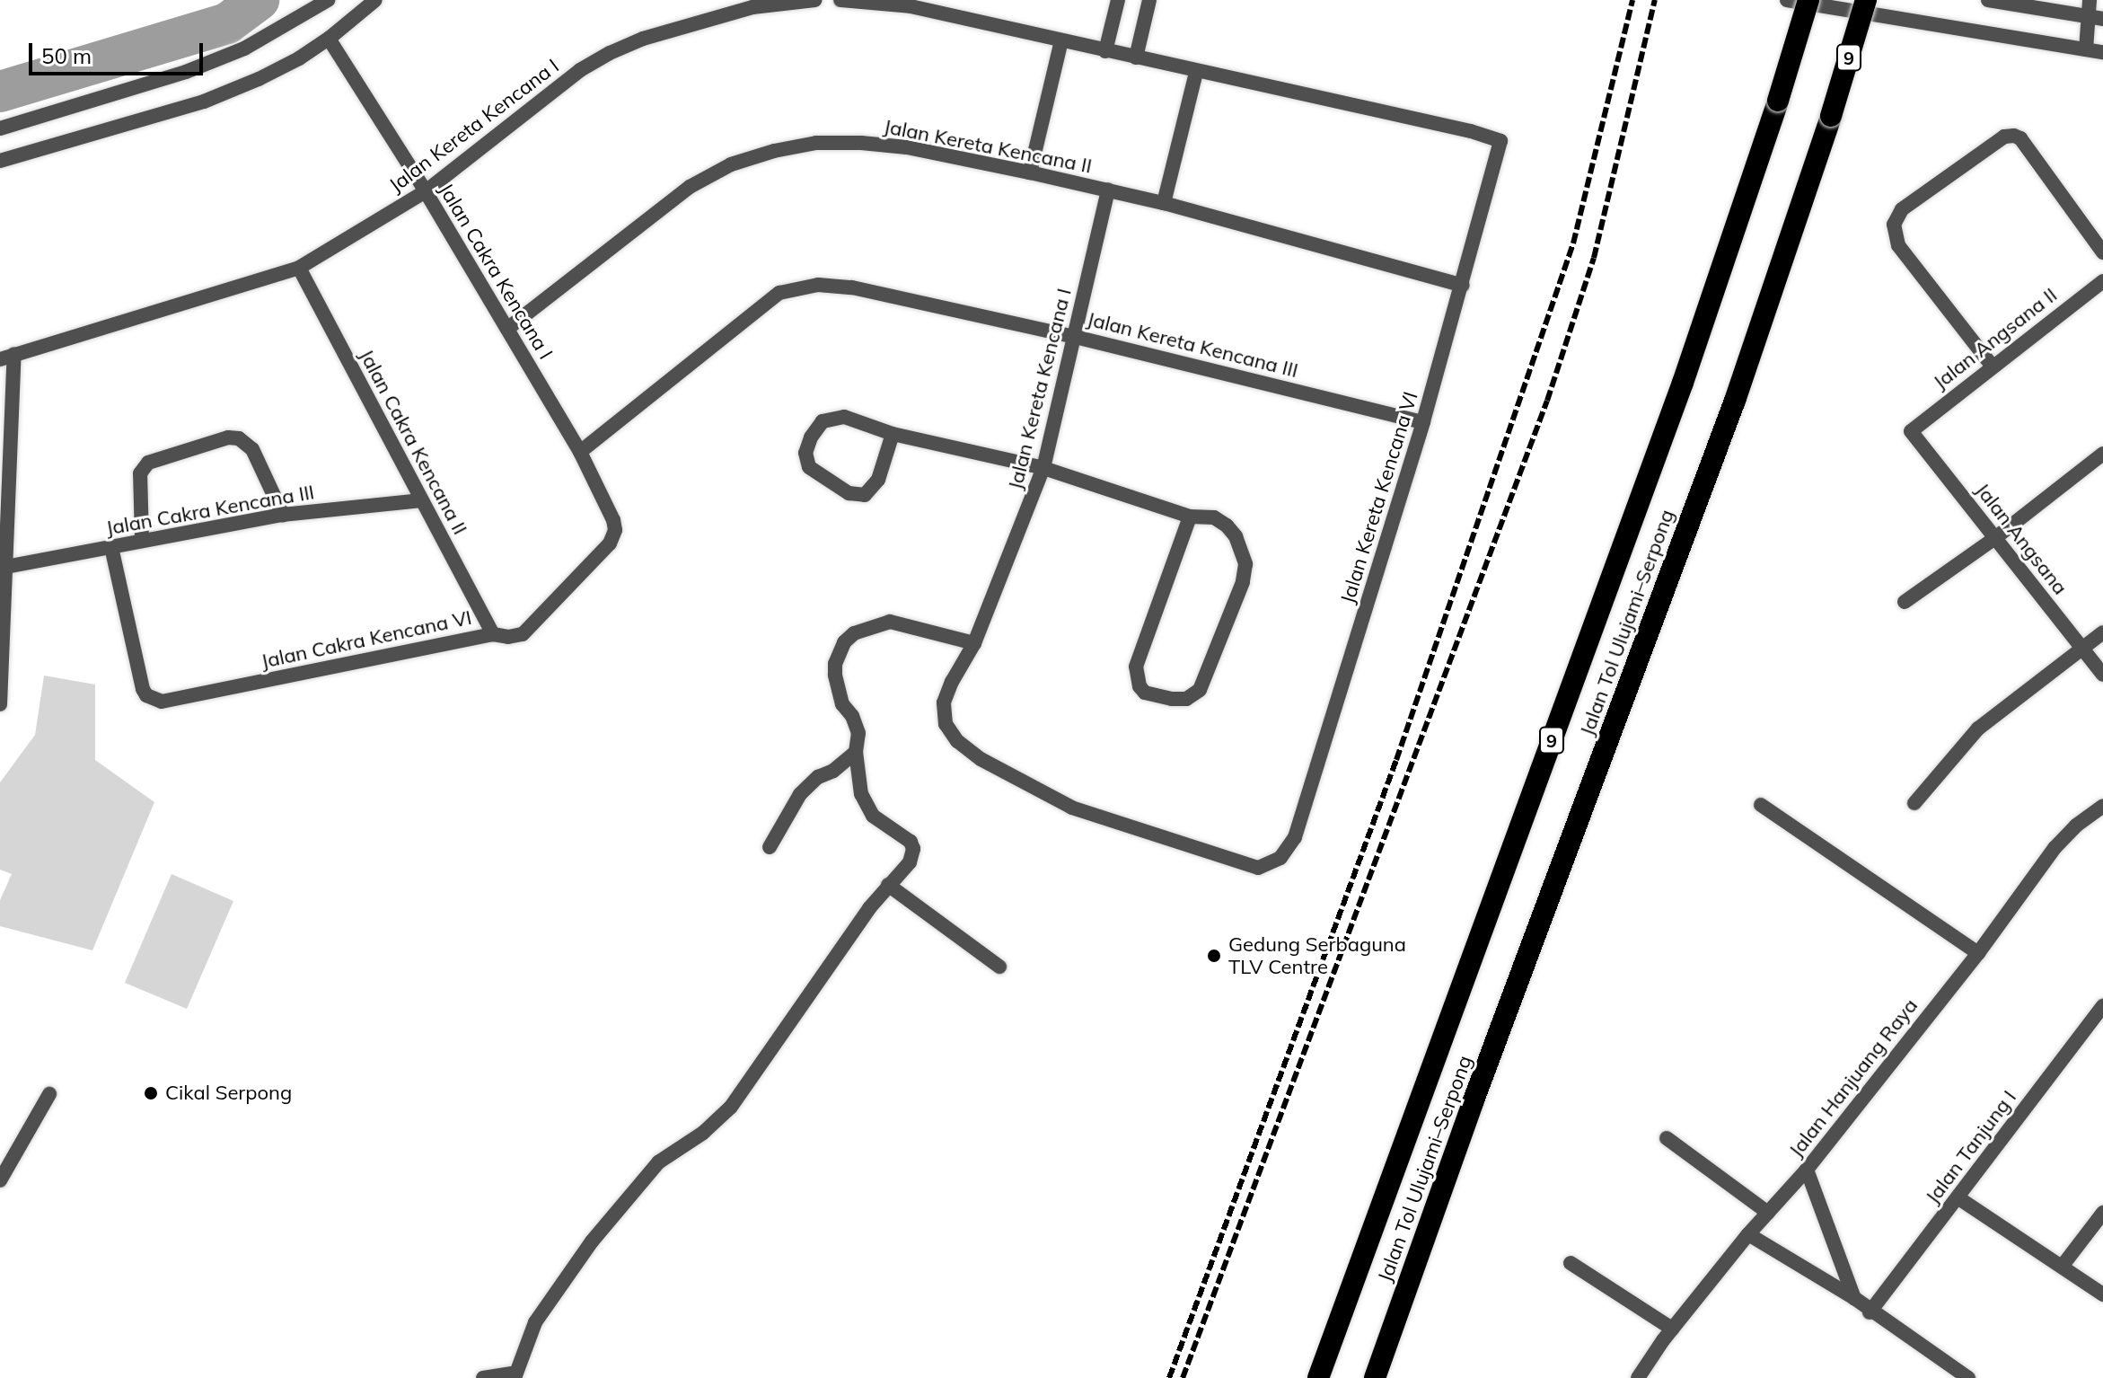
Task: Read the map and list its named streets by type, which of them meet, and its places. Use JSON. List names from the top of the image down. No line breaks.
{"streets":{"highway":["9","Jalan Tol Ulujami–Serpong"],"street":["Jalan Kereta Kencana I","Jalan Kereta Kencana II","Jalan Cakra Kencana I","Jalan Angsana II","Jalan Kereta Kencana III","Jalan Cakra Kencana II","Jalan Kereta Kencana VI","Jalan Cakra Kencana III","Jalan Angsana","Jalan Cakra Kencana VI","Jalan Hanjuang Raya","Jalan Tanjung I"]},"crossings":[["Jalan Kereta Kencana I","Jalan Kereta Kencana II"],["Jalan Kereta Kencana I","Jalan Cakra Kencana I"],["Jalan Kereta Kencana I","Jalan Kereta Kencana III"],["Jalan Kereta Kencana I","Jalan Cakra Kencana II"],["Jalan Kereta Kencana I","Jalan Kereta Kencana VI"],["Jalan Kereta Kencana II","Jalan Cakra Kencana I"],["Jalan Kereta Kencana II","Jalan Kereta Kencana VI"],["Jalan Cakra Kencana I","Jalan Kereta Kencana III"],["Jalan Cakra Kencana I","Jalan Cakra Kencana VI"],["Jalan Angsana II","Jalan Angsana"],["Jalan Kereta Kencana III","Jalan Kereta Kencana VI"],["Jalan Kereta Kencana III","Jalan Cakra Kencana VI"],["Jalan Cakra Kencana II","Jalan Cakra Kencana III"],["Jalan Cakra Kencana II","Jalan Cakra Kencana VI"],["Jalan Cakra Kencana III","Jalan Cakra Kencana VI"]],"places":["Gedung Serbaguna TLV Centre","Cikal Serpong"],"scale_bar":"50 m"}
